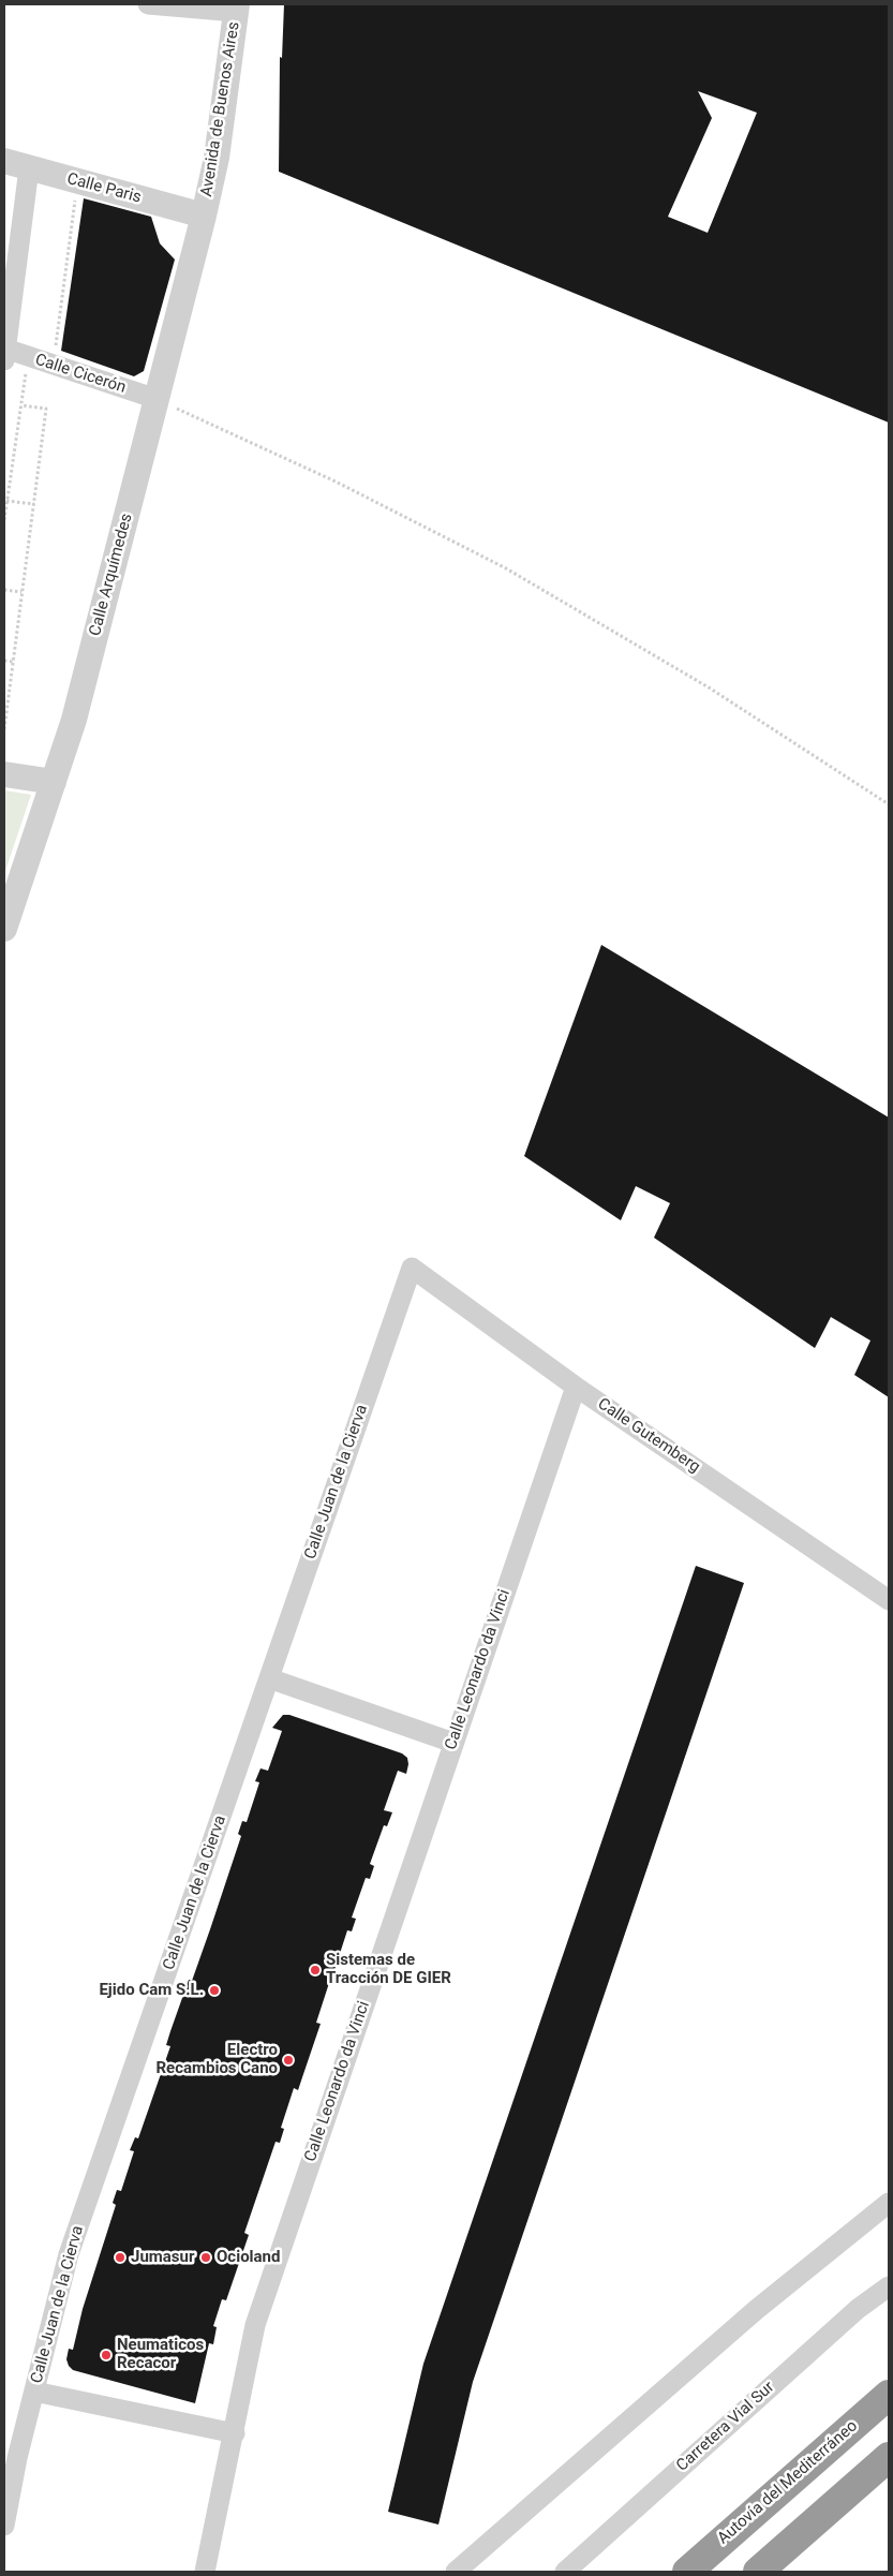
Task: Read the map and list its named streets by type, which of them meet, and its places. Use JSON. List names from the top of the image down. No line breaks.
{"streets":{"highway":["Autovía del Mediterráneo"],"street":["Avenida de Buenos Aires","Calle Paris","Calle Cicerón","Calle Arquímedes","Calle Gutemberg","Calle Juan de la Cierva","Calle Leonardo da Vinci","Carretera Vial Sur"]},"crossings":[["Avenida de Buenos Aires","Calle Paris"],["Avenida de Buenos Aires","Calle Arquímedes"],["Calle Paris","Calle Arquímedes"],["Calle Cicerón","Calle Arquímedes"],["Calle Gutemberg","Calle Juan de la Cierva"],["Calle Gutemberg","Calle Leonardo da Vinci"]],"places":["Sistemas de Tracción DE GIER","Ejido Cam S.L.","Electro Recambios Cano","Jumasur","Ocioland","Neumaticos Recacor"]}
